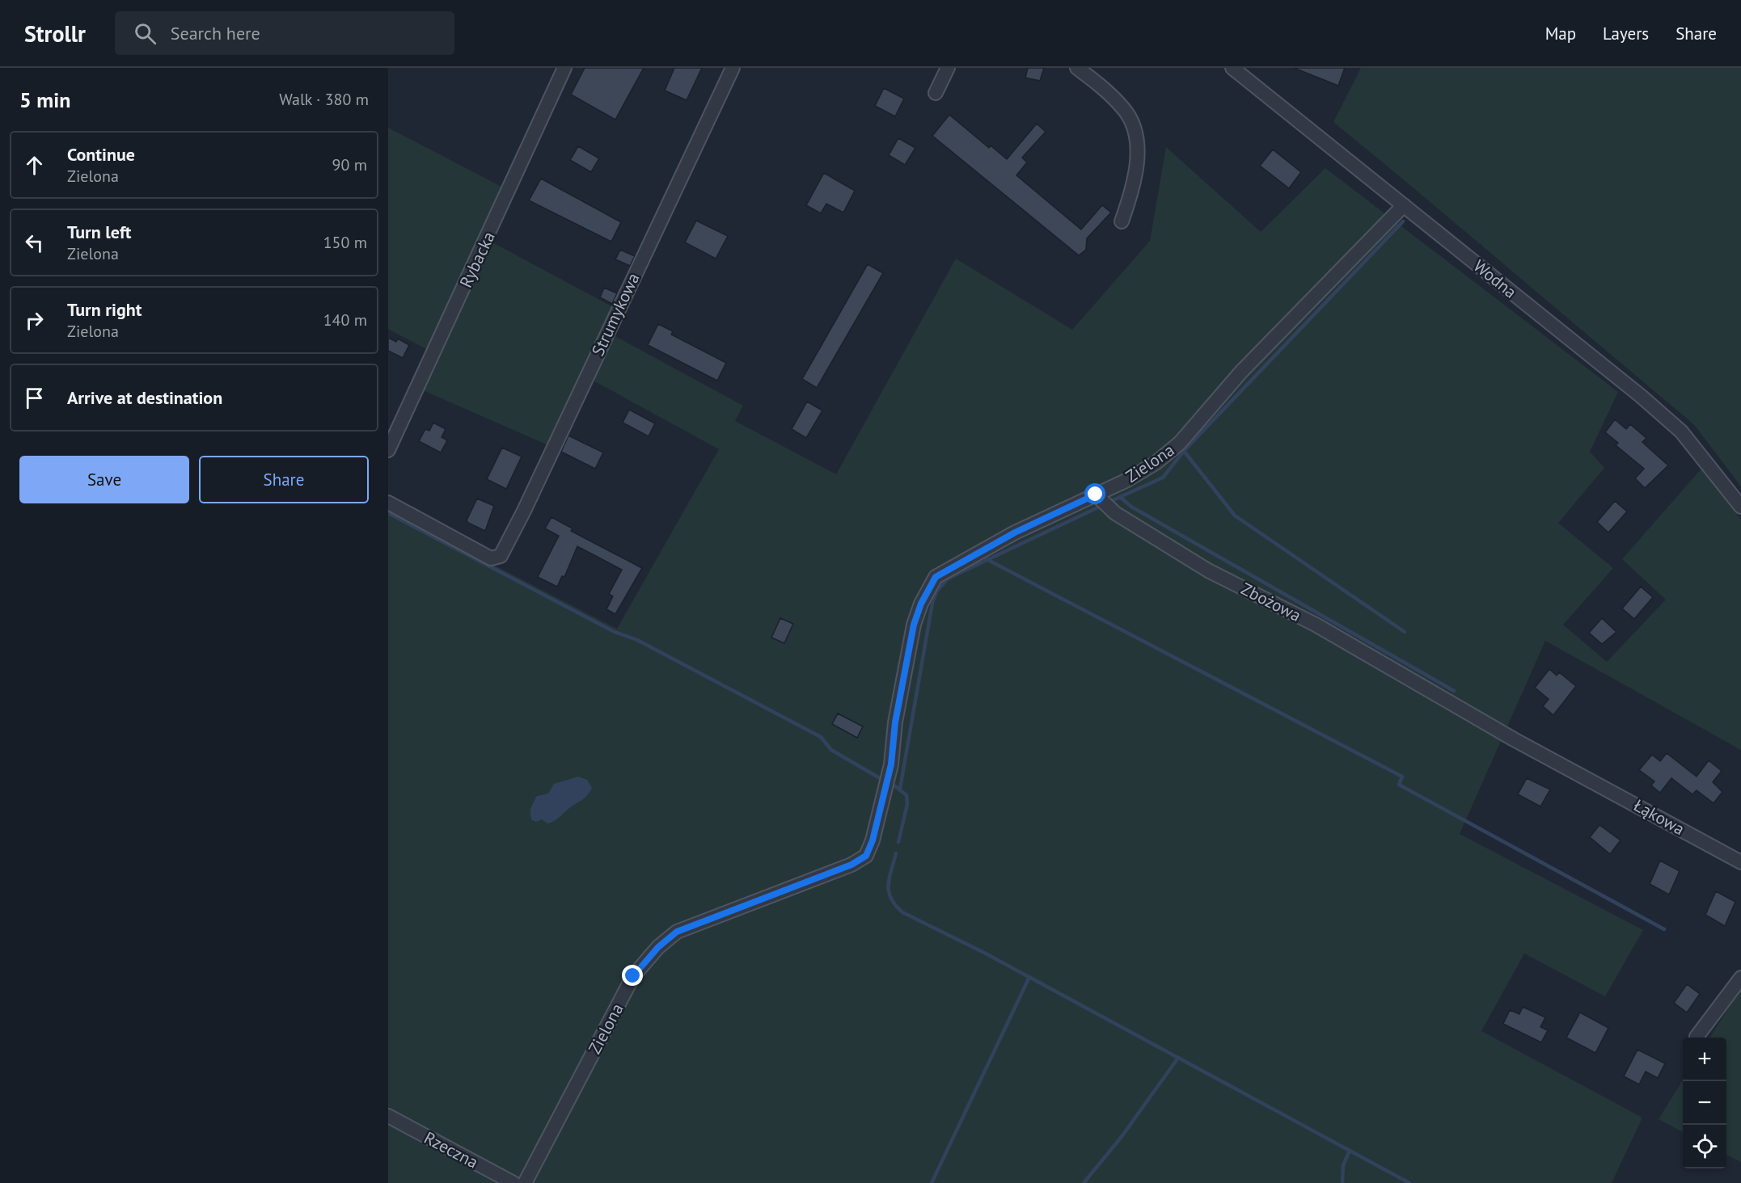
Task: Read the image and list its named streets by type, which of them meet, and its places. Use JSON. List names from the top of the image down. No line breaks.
{"streets":{"street":["Rybacka","Wodna","Strumykowa","Zielona","Zbożowa","Łąkowa","Rzeczna"]},"crossings":[["Wodna","Zielona"],["Zielona","Zbożowa"],["Zbożowa","Łąkowa"]],"page":{"header":"Strollr","search":"Search here","nav":["Map","Layers","Share"],"heading":["5 min","Walk · 380 m"],"list":[["Continue","Zielona","90 m"],["Turn left","Zielona","150 m"],["Turn right","Zielona","140 m"],"Arrive at destination"],"buttons":["Save","Share"],"map_buttons":["+","−"]}}
